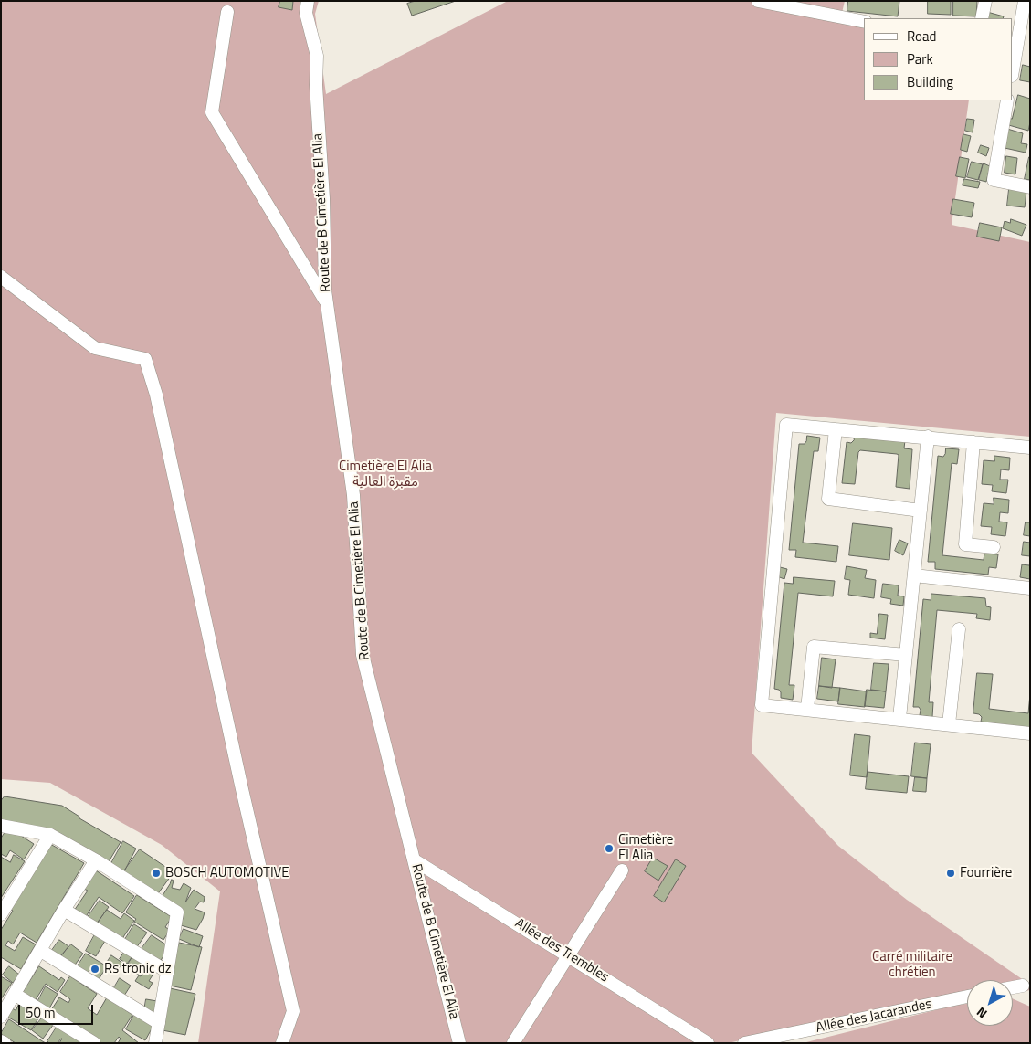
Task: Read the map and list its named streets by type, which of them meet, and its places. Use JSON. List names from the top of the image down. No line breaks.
{"streets":{"street":["Route de B Cimetière El Alia","Allée des Trembles","Allée des Jacarandes"]},"crossings":[["Route de B Cimetière El Alia","Allée des Trembles"]],"parks":["Cimetière El Alia مقبرة العالية","Carré militaire chrétien"],"places":["Cimetière El Alia","BOSCH AUTOMOTIVE","Fourrière","Rs tronic dz"],"legend":["Road","Park","Building"],"scale_bar":"50 m","north":"bottom left"}
